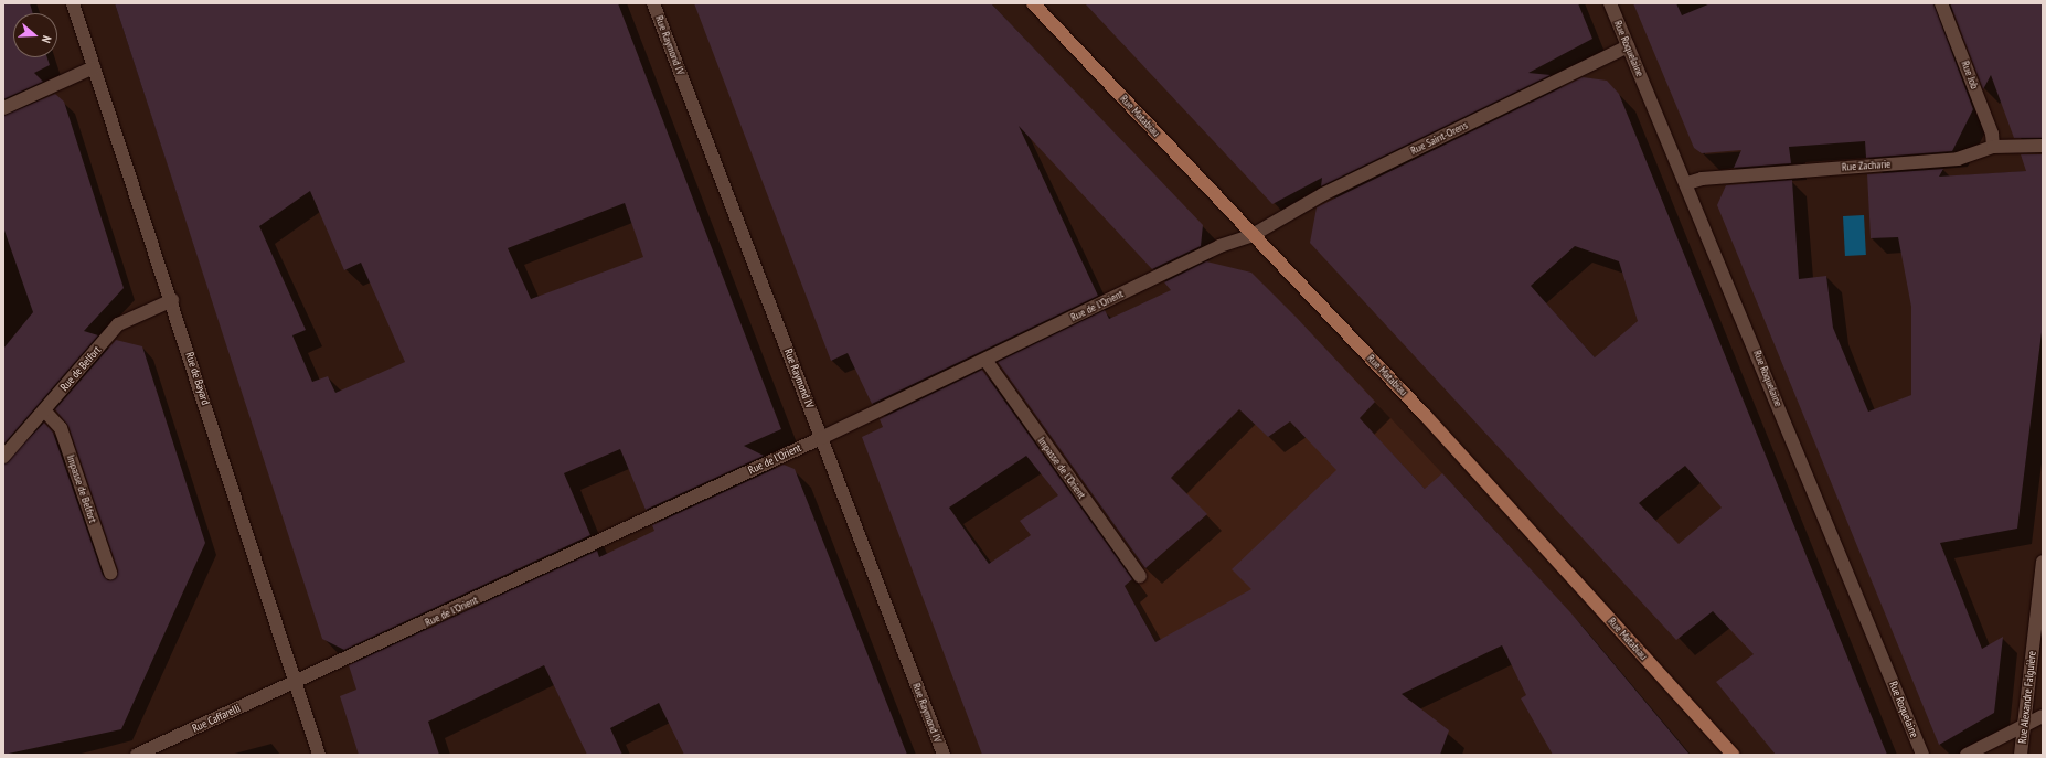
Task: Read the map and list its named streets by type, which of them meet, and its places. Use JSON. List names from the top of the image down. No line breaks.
{"streets":{"main road":["Rue Matabiau"],"street":["Rue Raymond IV","Rue Roquelaine","Rue Job","Rue Saint-Orens","Rue Zacharie","Rue de l'Orient","Rue de Belfort","Rue de Bayard","Impasse de l'Orient","Impasse de Belfort","Rue Alexandre Falguière","Rue Caffarelli"]},"crossings":[["Rue Raymond IV","Rue de l'Orient"],["Rue Roquelaine","Rue Saint-Orens"],["Rue Roquelaine","Rue Zacharie"],["Rue Job","Rue Zacharie"],["Rue Matabiau","Rue Saint-Orens"],["Rue Matabiau","Rue de l'Orient"],["Rue Saint-Orens","Rue de l'Orient"],["Rue de l'Orient","Rue de Bayard"],["Rue de l'Orient","Impasse de l'Orient"],["Rue de l'Orient","Rue Caffarelli"],["Rue de Belfort","Rue de Bayard"],["Rue de Belfort","Impasse de Belfort"],["Rue de Bayard","Rue Caffarelli"]],"north":"right"}
